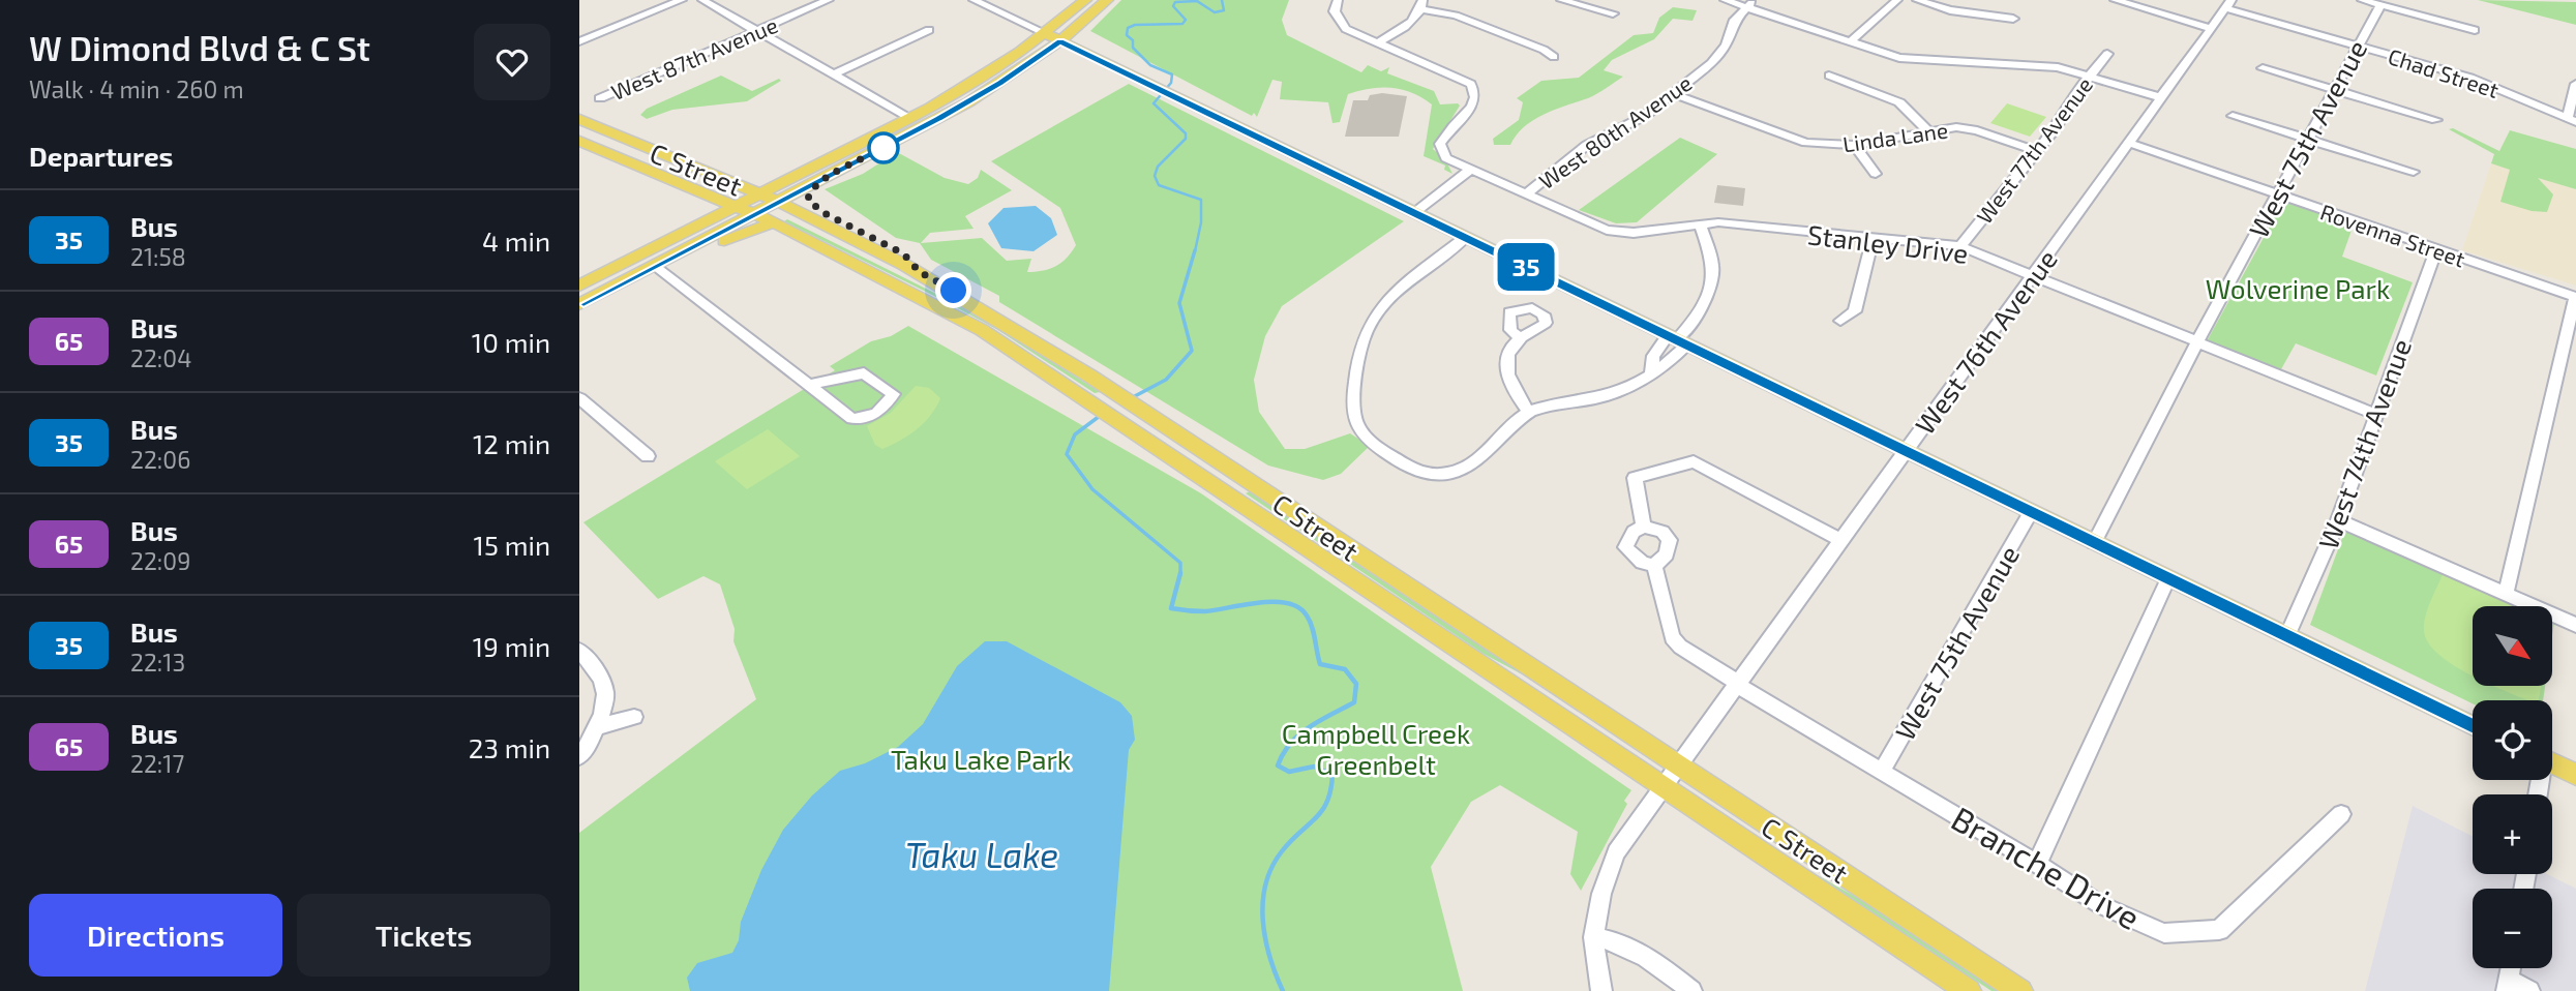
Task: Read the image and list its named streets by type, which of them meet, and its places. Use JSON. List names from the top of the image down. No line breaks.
{"streets":{"main road":["C Street"],"street":["West 87th Avenue","Chad Street","West 80th Avenue","Linda Lane","West 75th Avenue","West 77th Avenue","Rovenna Street","Stanley Drive","West 76th Avenue","West 74th Avenue","Branche Drive"]},"crossings":[["Chad Street","West 75th Avenue"],["Chad Street","West 76th Avenue"],["West 80th Avenue","Linda Lane"],["West 80th Avenue","Stanley Drive"],["Linda Lane","West 77th Avenue"],["West 75th Avenue","Rovenna Street"],["West 75th Avenue","Stanley Drive"],["West 75th Avenue","Branche Drive"],["West 77th Avenue","Stanley Drive"],["C Street","West 76th Avenue"],["Rovenna Street","West 76th Avenue"],["Rovenna Street","West 74th Avenue"],["Stanley Drive","West 76th Avenue"],["Stanley Drive","West 74th Avenue"],["West 76th Avenue","Branche Drive"]],"water":["Taku Lake"],"parks":["Wolverine Park","Campbell Creek Greenbelt","Taku Lake Park"],"lines":["bus line 35"],"north":"bottom right","page":{"heading":[["W Dimond Blvd & C St","Walk · 4 min · 260 m"],"Departures"],"on_map":"35","list":[{"mark":"35","name":"Bus","note":"21:58","value":"4 min"},{"mark":"65","name":"Bus","note":"22:04","value":"10 min"},{"mark":"35","name":"Bus","note":"22:06","value":"12 min"},{"mark":"65","name":"Bus","note":"22:09","value":"15 min"},{"mark":"35","name":"Bus","note":"22:13","value":"19 min"},{"mark":"65","name":"Bus","note":"22:17","value":"23 min"}],"map_buttons":["+","−"],"buttons":["Directions","Tickets"]}}
